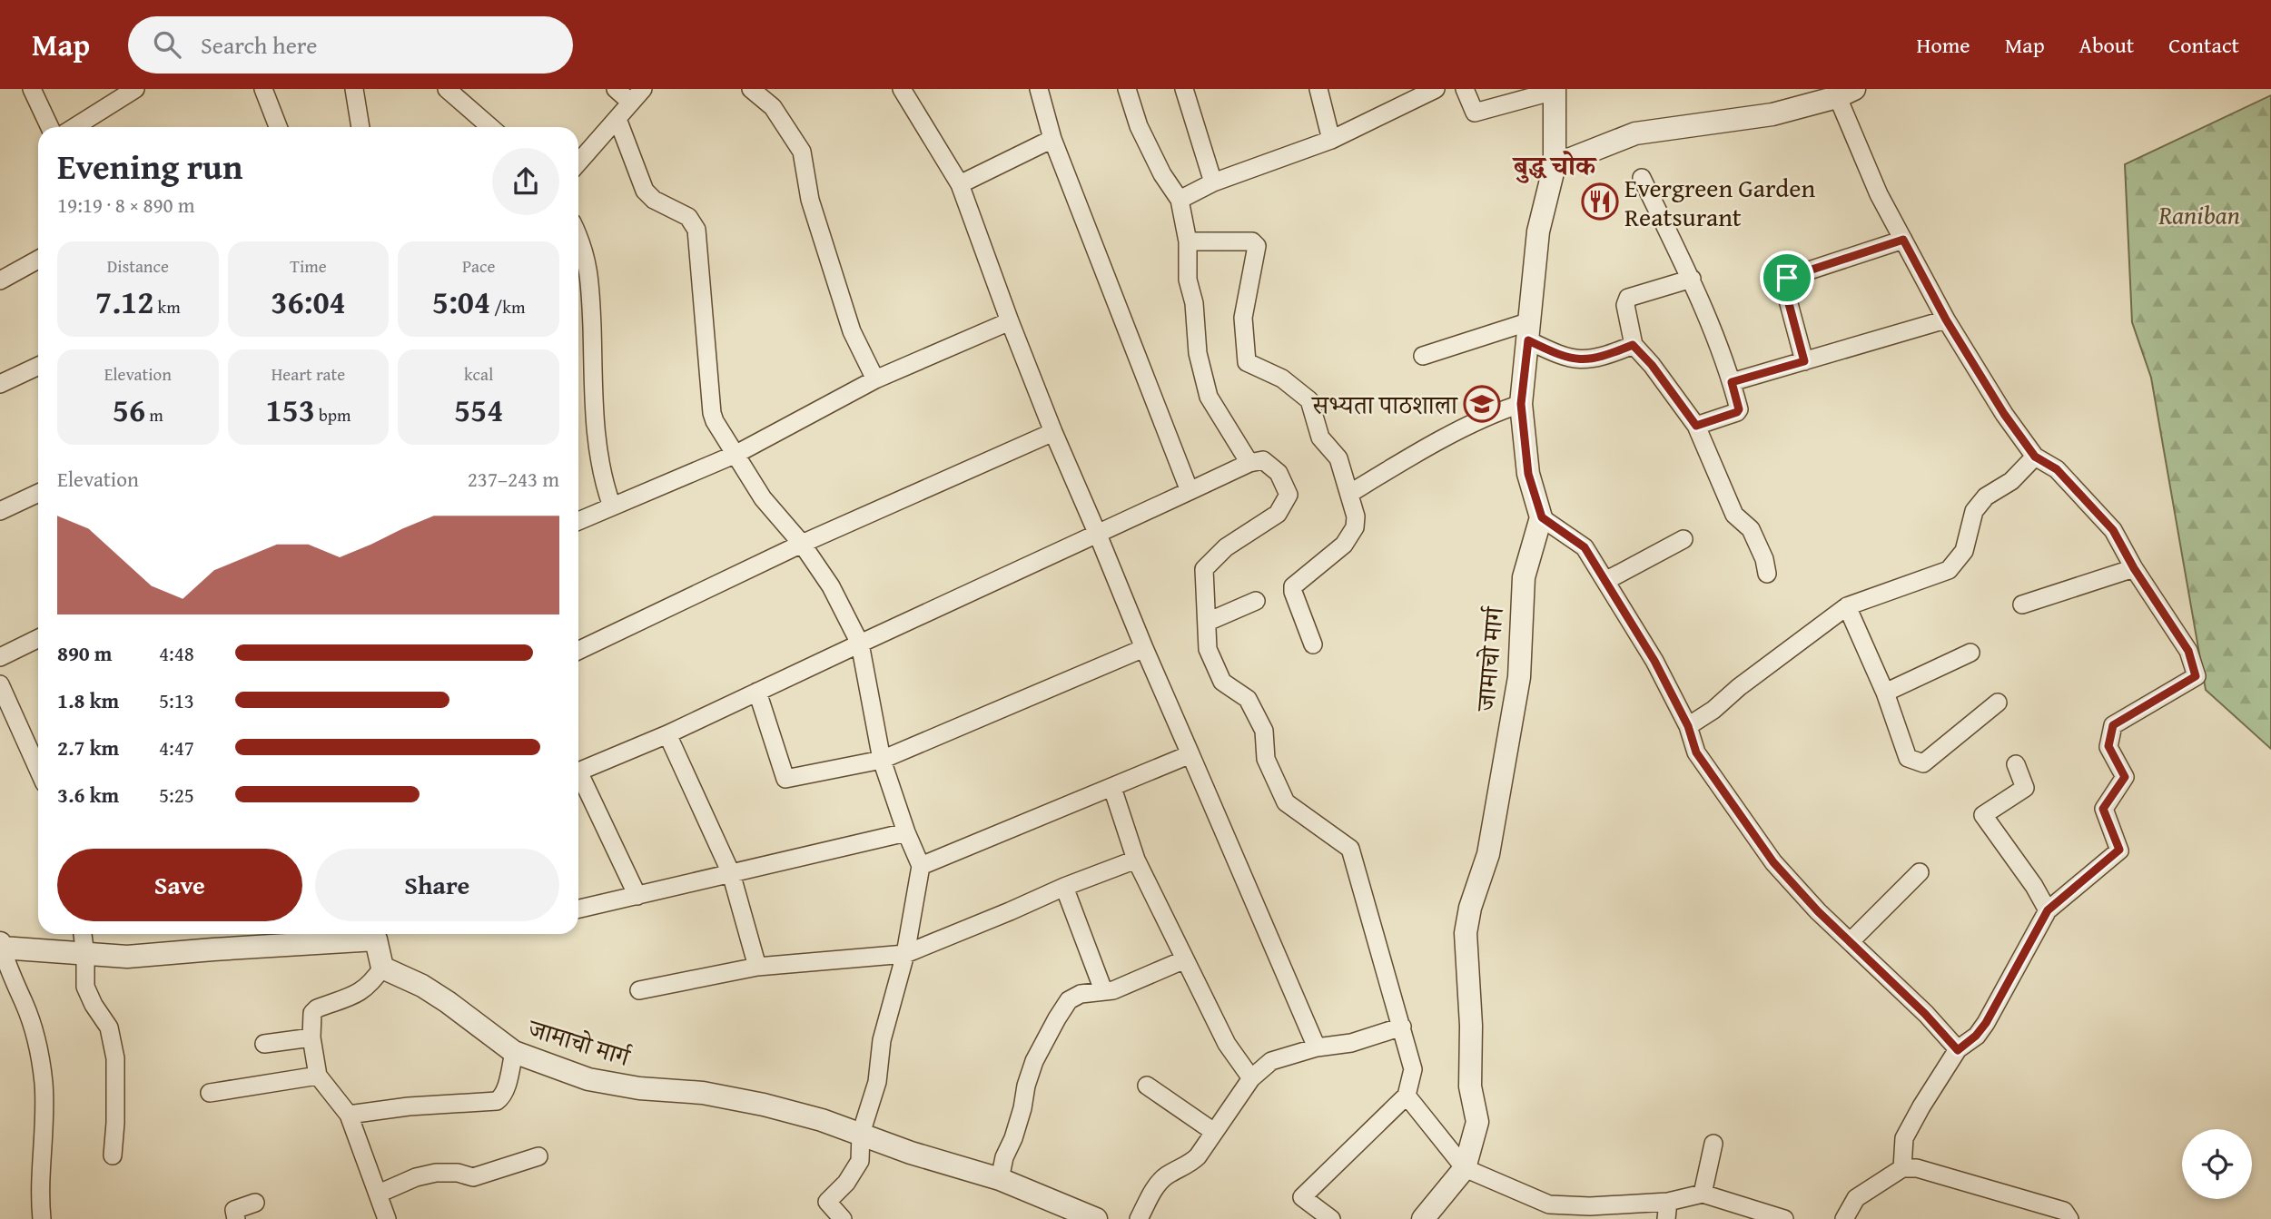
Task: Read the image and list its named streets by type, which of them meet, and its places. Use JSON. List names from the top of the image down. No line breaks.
{"streets":{"street":["जामाचो मार्ग"]},"districts":["बुद्ध चोक"],"parks":["Raniban"],"places":{"restaurant":["Evergreen Garden Reatsurant"],"school or university":["सभ्यता पाठशाला"]},"page":{"header":"Map","search":"Search here","nav":["Home","Map","About","Contact"],"heading":["Evening run","19:19 · 8 × 890 m"],"stats":[["Distance","7.12 km"],["Time","36:04"],["Pace","5:04 /km"],["Elevation","56 m"],["Heart rate","153 bpm"],["kcal","554"]],"chart":["Elevation","237–243 m"],"list":[{"name":"890 m","note":"4:48"},{"name":"1.8 km","note":"5:13"},{"name":"2.7 km","note":"4:47"},{"name":"3.6 km","note":"5:25"}],"buttons":["Save","Share"]}}
